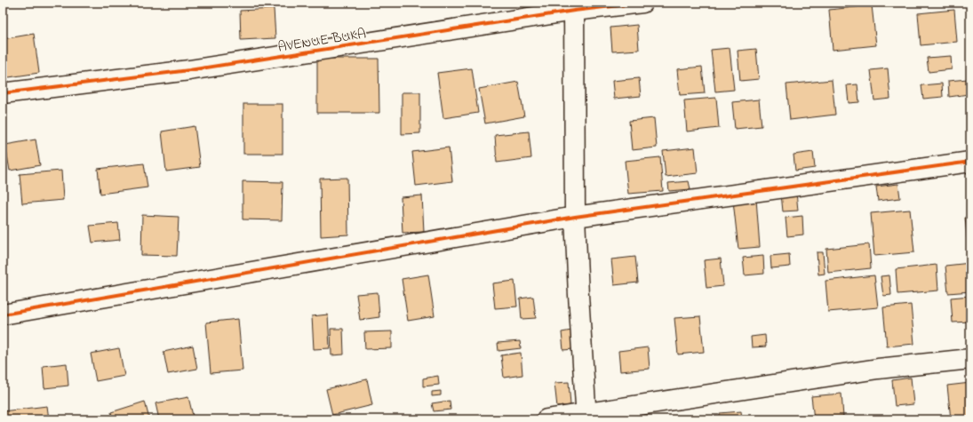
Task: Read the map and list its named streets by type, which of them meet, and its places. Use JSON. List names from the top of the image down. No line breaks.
{"streets":{"street":["AVENUE BUKA"]}}
